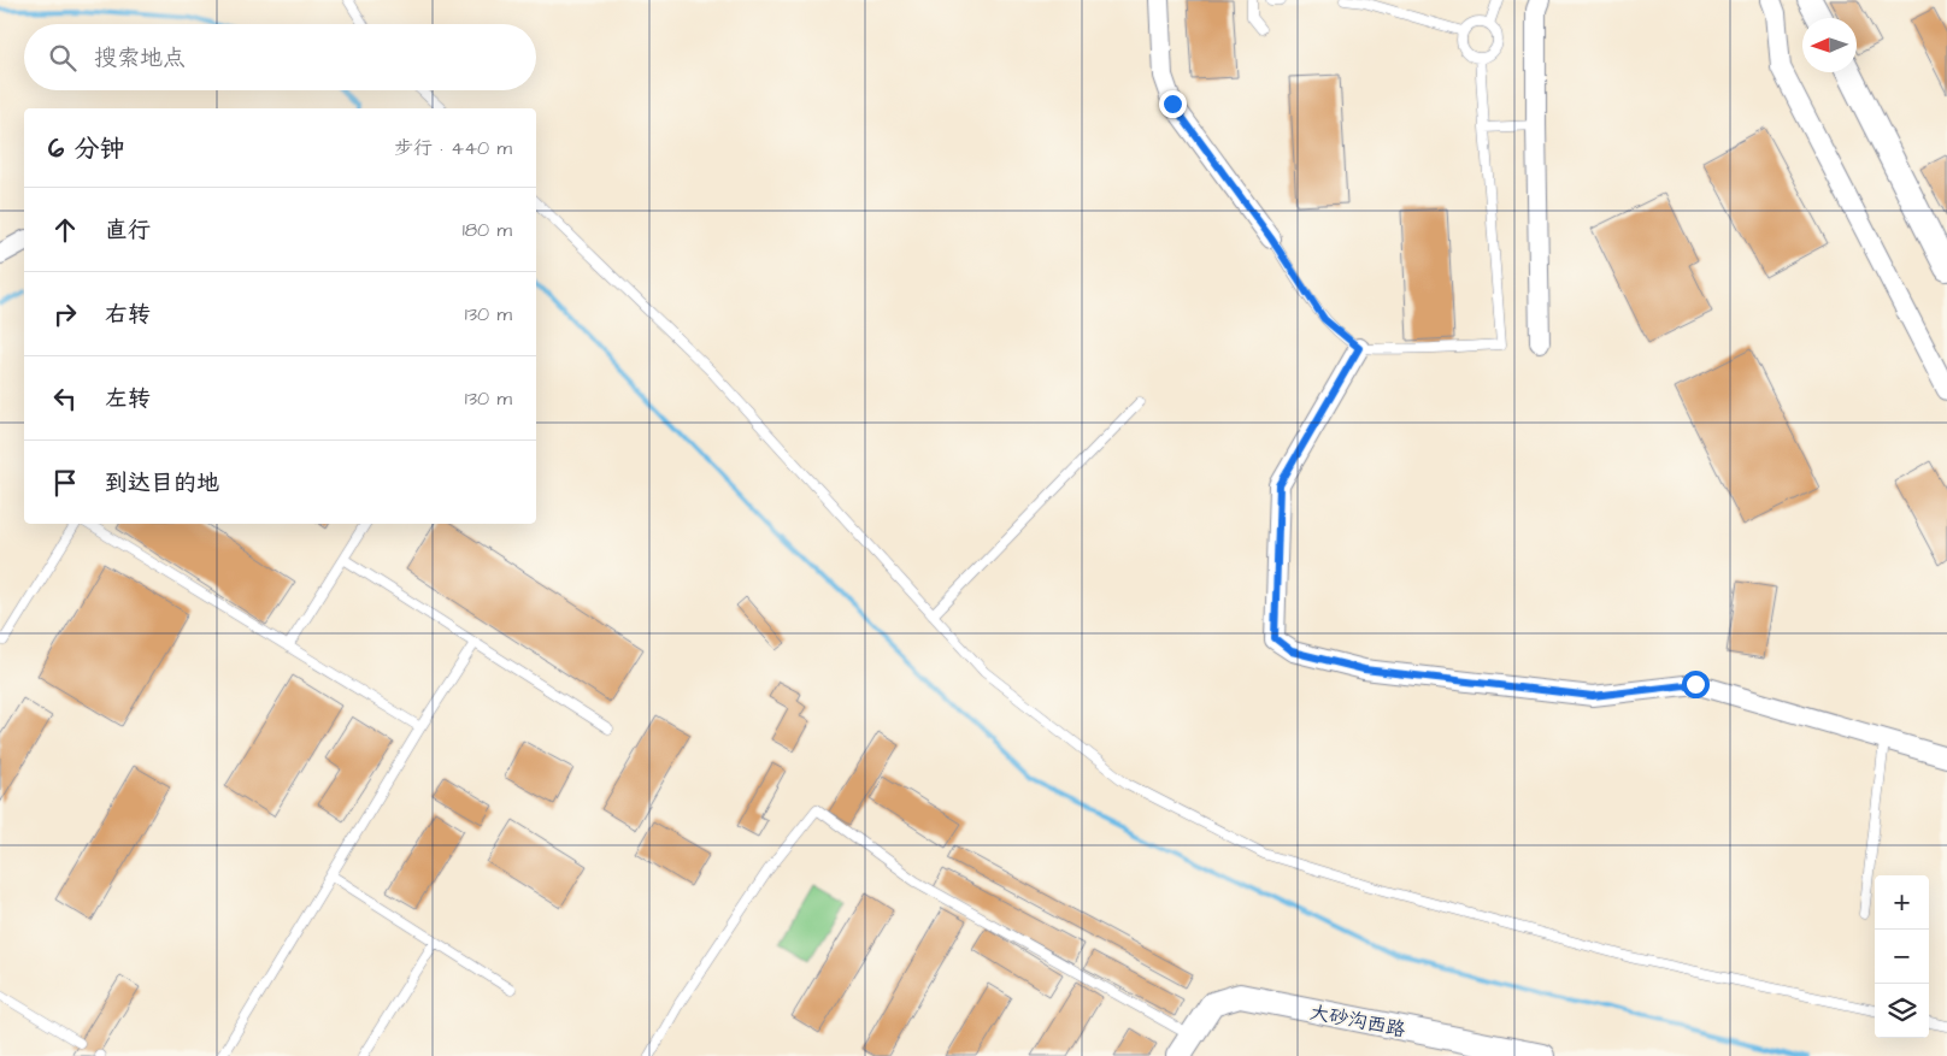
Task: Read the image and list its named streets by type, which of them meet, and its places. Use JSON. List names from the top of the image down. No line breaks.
{"streets":{"street":["大砂沟西路"]},"north":"left","page":{"search":"搜索地点","heading":["6 分钟","步行 · 440 m"],"list":[["直行","180 m"],["右转","130 m"],["左转","130 m"],"到达目的地"],"map_buttons":["+","−"]}}
